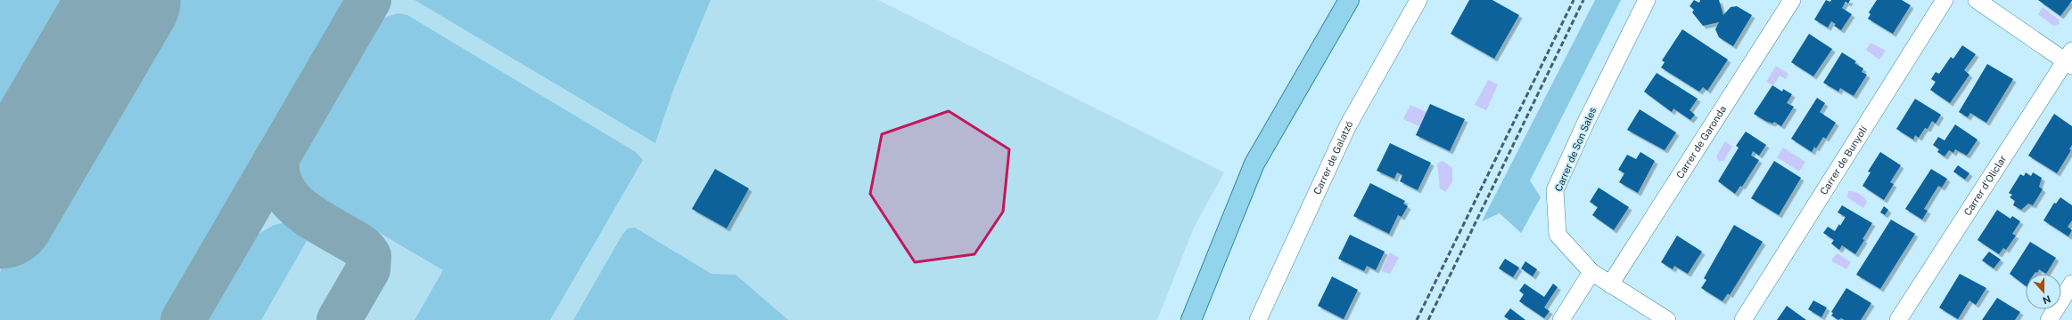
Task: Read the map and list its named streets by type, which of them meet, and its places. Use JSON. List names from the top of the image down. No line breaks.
{"streets":{"street":["Carrer de Garonda","Carrer de Son Sales","Carrer de Galatzó","Carrer de Bunyolí","Carrer d'Oliclar"]},"crossings":[["Carrer de Garonda","Carrer de Son Sales"]],"north":"bottom"}
